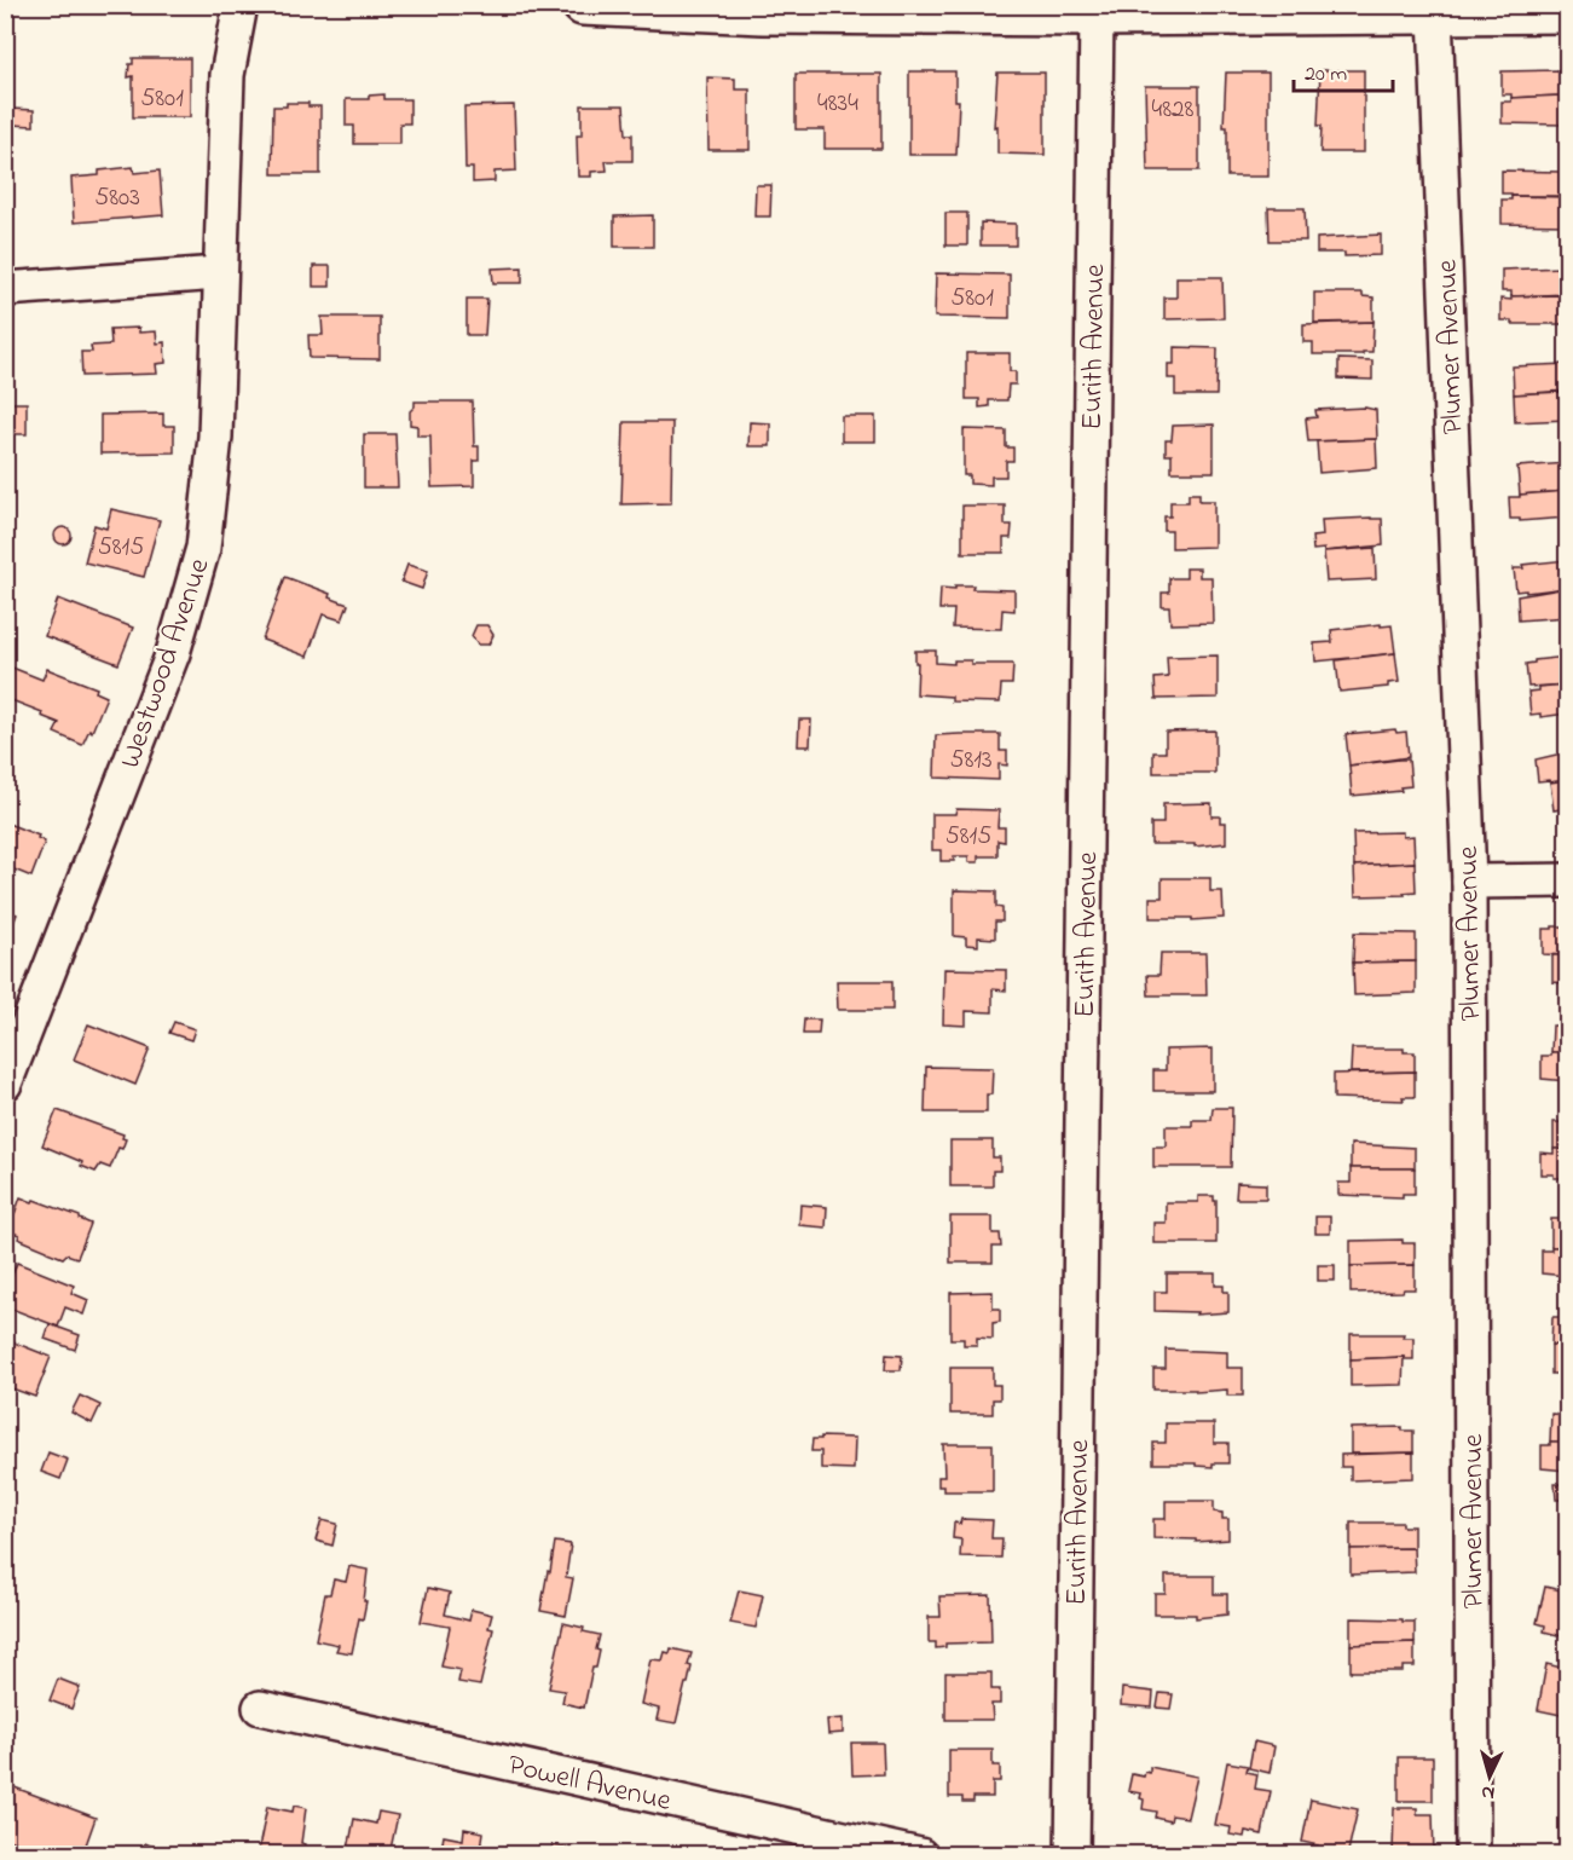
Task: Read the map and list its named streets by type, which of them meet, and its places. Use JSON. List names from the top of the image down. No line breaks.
{"streets":{"street":["Eurith Avenue","Plumer Avenue","Westwood Avenue","Powell Avenue"]},"house_numbers":["5801","4834","4828","5803","5801","5815","5813","5815"],"scale_bar":"20 m","north":"bottom"}
